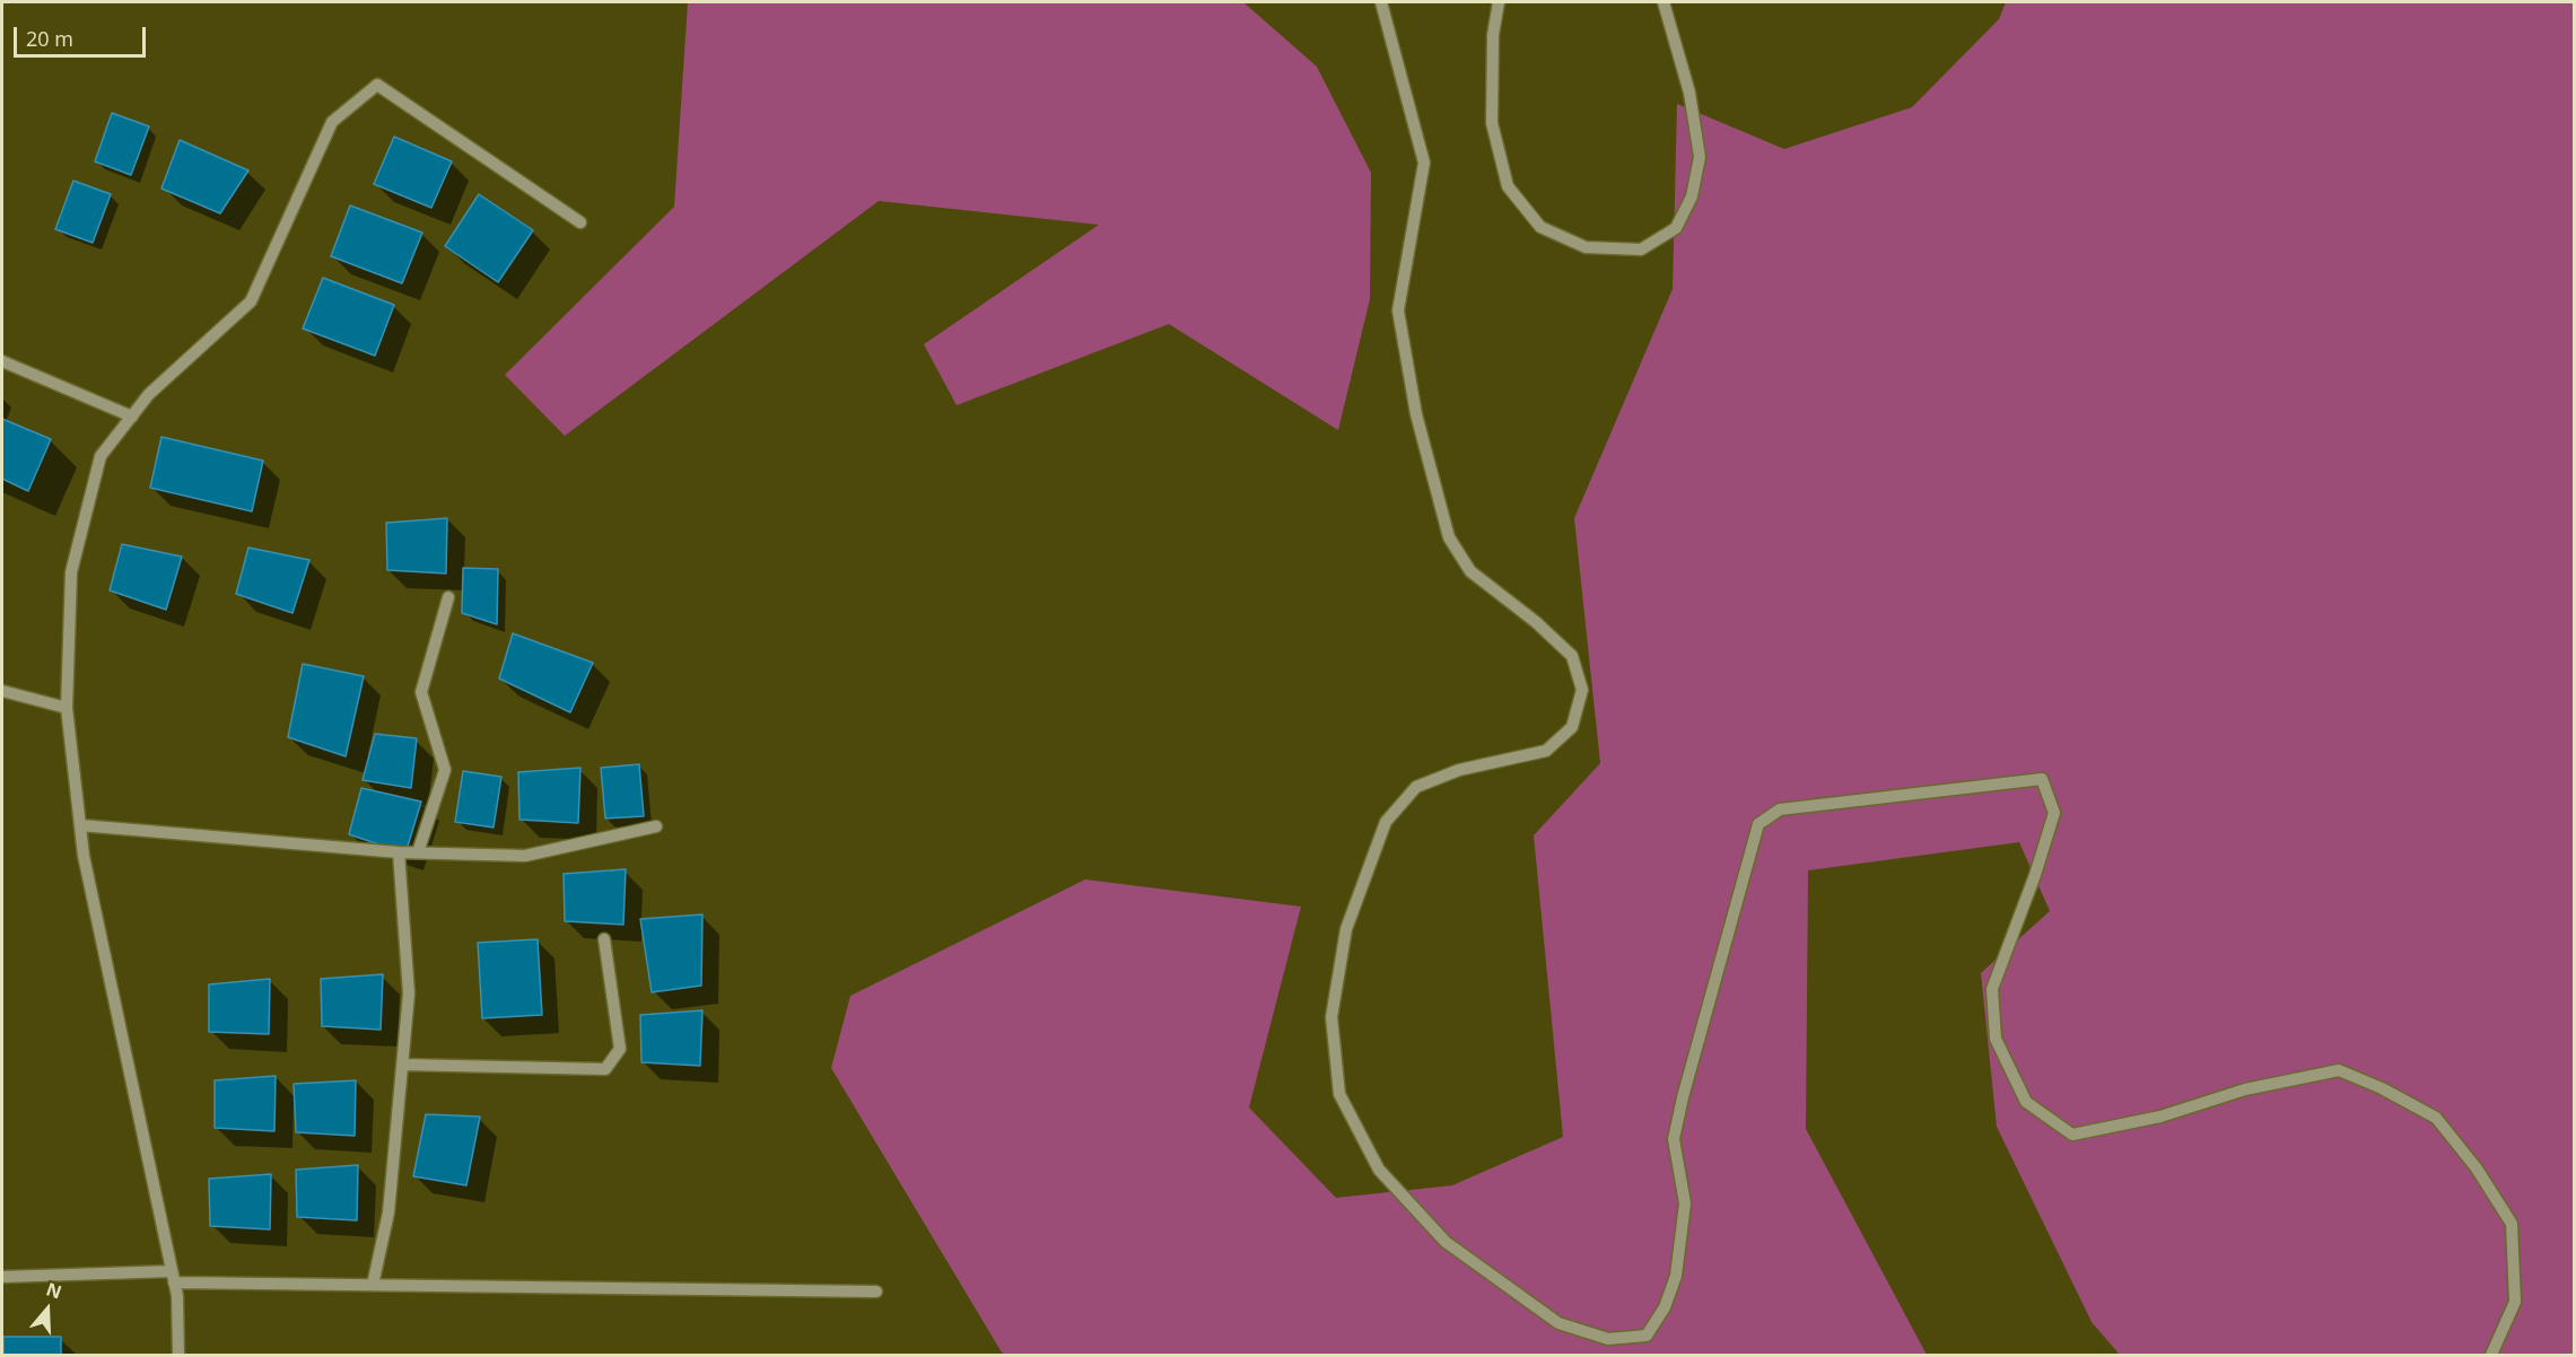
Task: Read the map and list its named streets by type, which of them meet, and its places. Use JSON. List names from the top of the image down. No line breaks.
{"scale_bar":"20 m","north":"top"}
